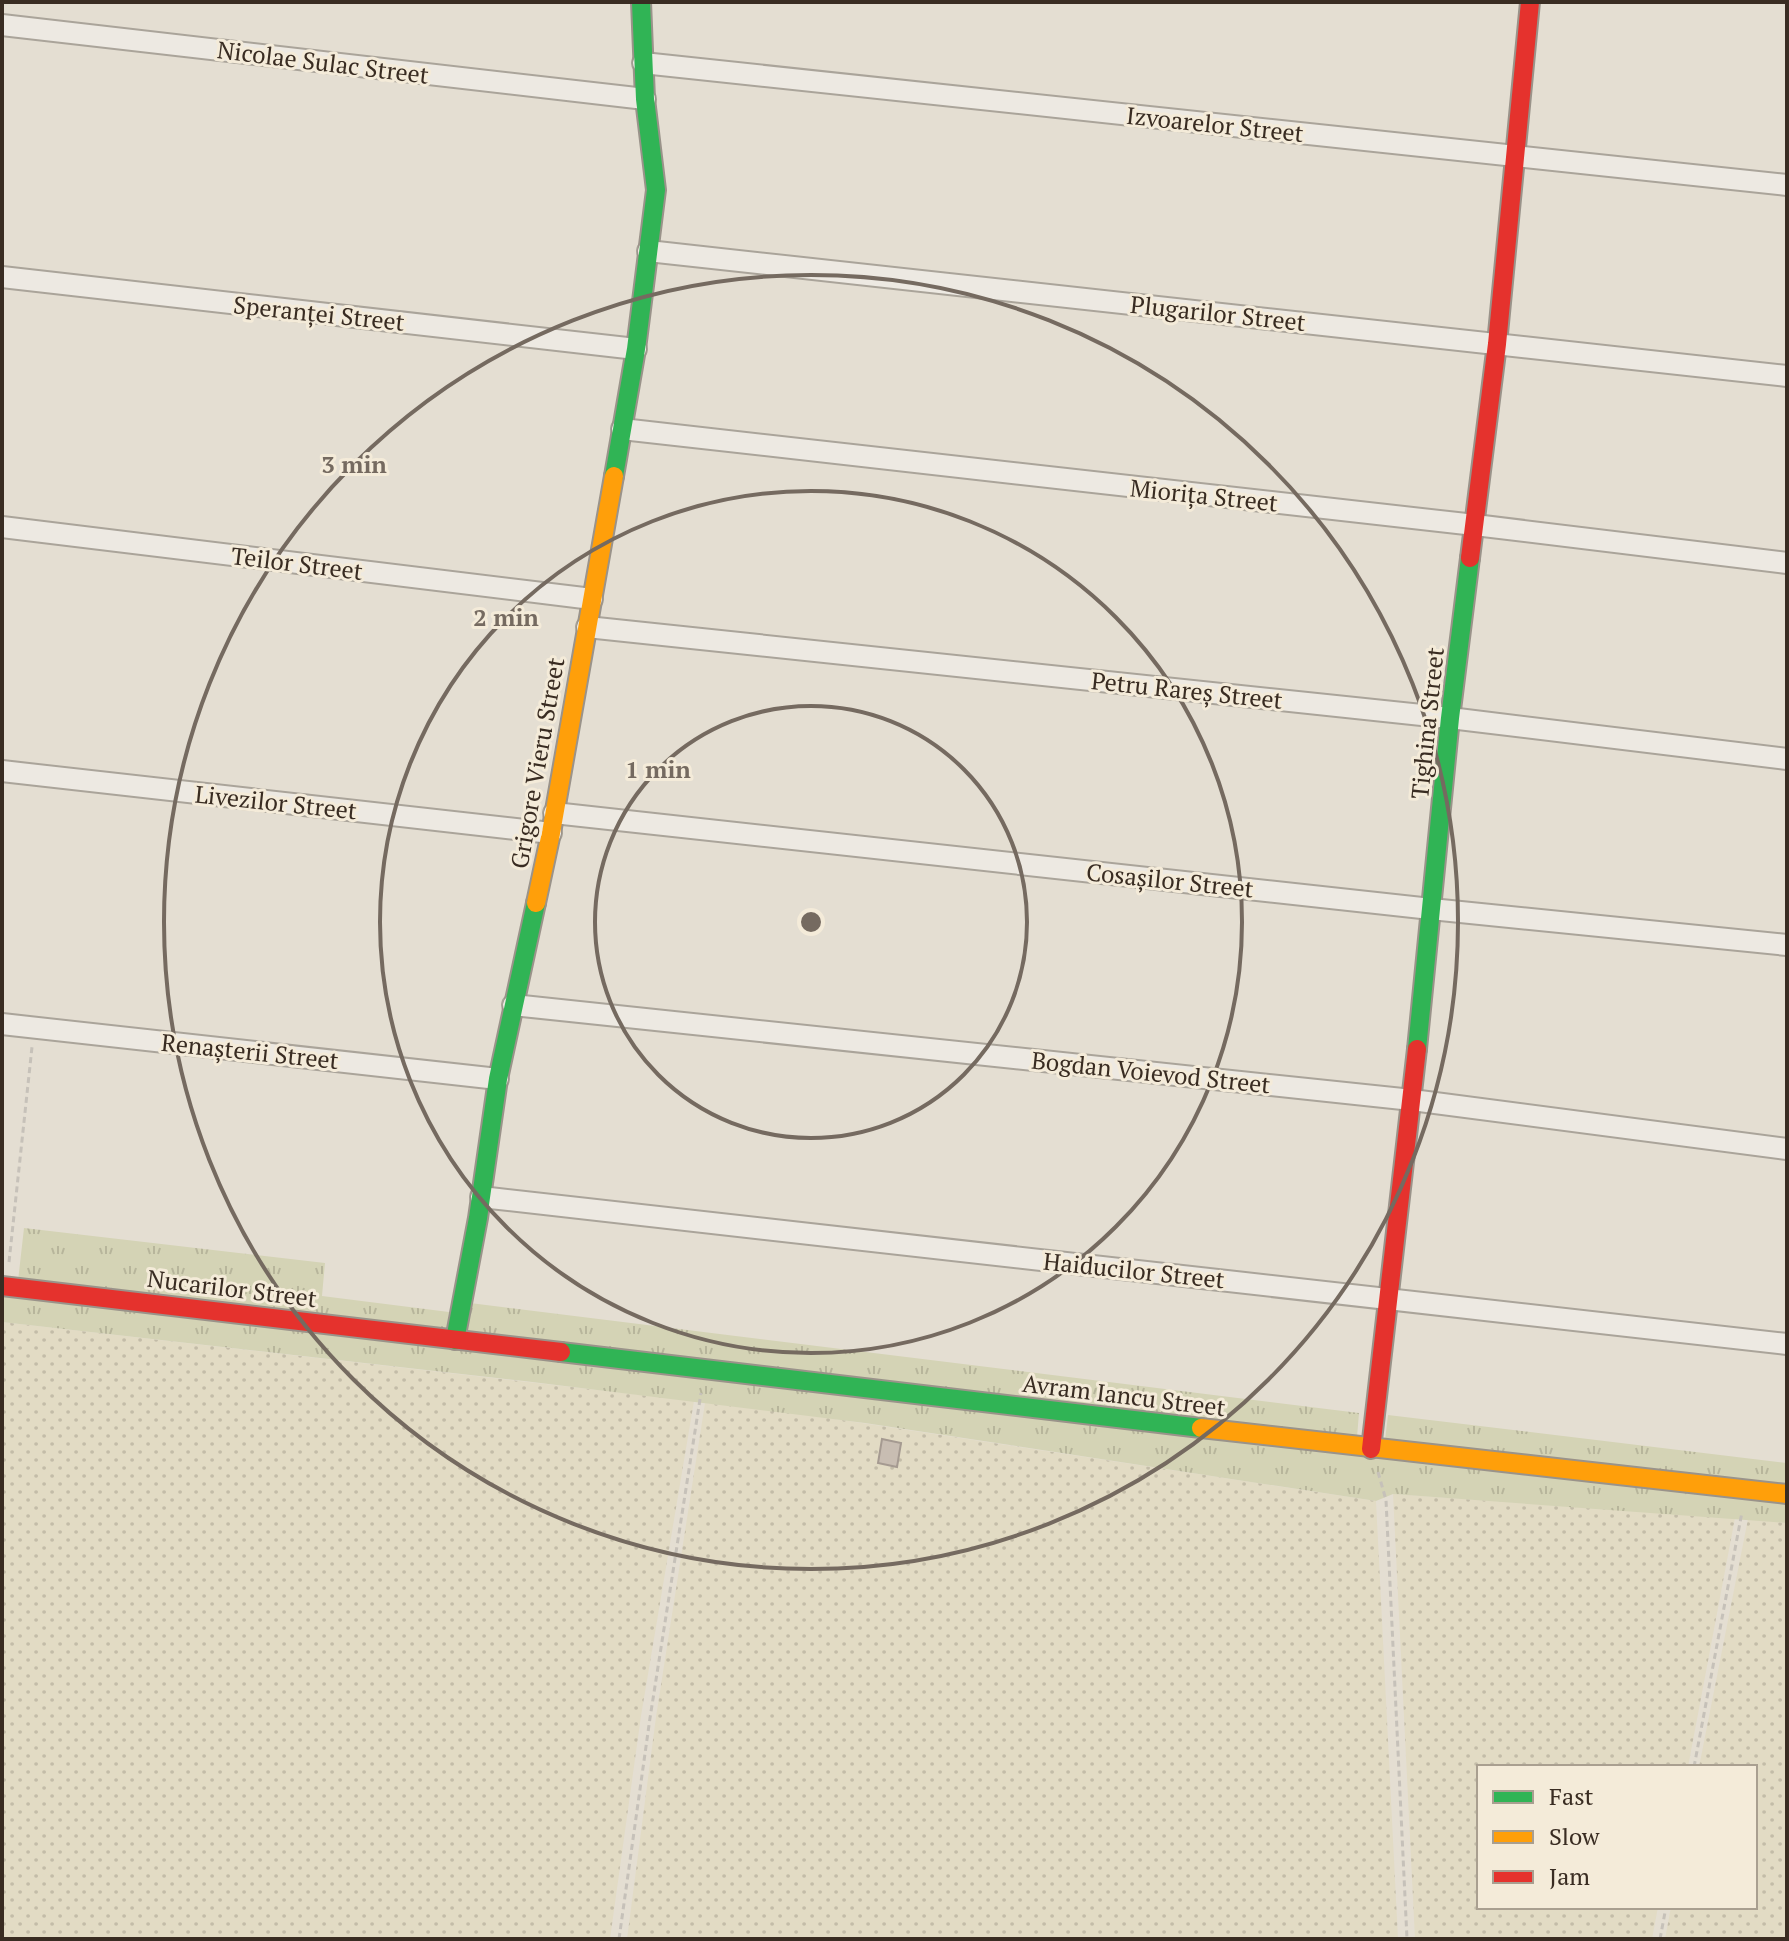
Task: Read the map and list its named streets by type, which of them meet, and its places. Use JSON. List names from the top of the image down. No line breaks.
{"streets":{"street":["Nicolae Sulac Street","Izvoarelor Street","Speranței Street","Plugarilor Street","Miorița Street","Teilor Street","Petru Rareș Street","Tighina Street","Grigore Vieru Street","Livezilor Street","Cosașilor Street","Renașterii Street","Bogdan Voievod Street","Haiducilor Street","Nucarilor Street","Avram Iancu Street"]},"crossings":[["Nicolae Sulac Street","Grigore Vieru Street"],["Izvoarelor Street","Tighina Street"],["Izvoarelor Street","Grigore Vieru Street"],["Speranței Street","Grigore Vieru Street"],["Plugarilor Street","Tighina Street"],["Plugarilor Street","Grigore Vieru Street"],["Miorița Street","Tighina Street"],["Miorița Street","Grigore Vieru Street"],["Teilor Street","Grigore Vieru Street"],["Petru Rareș Street","Tighina Street"],["Petru Rareș Street","Grigore Vieru Street"],["Tighina Street","Cosașilor Street"],["Tighina Street","Bogdan Voievod Street"],["Tighina Street","Haiducilor Street"],["Tighina Street","Avram Iancu Street"],["Grigore Vieru Street","Livezilor Street"],["Grigore Vieru Street","Cosașilor Street"],["Grigore Vieru Street","Renașterii Street"],["Grigore Vieru Street","Bogdan Voievod Street"],["Grigore Vieru Street","Haiducilor Street"],["Grigore Vieru Street","Nucarilor Street"],["Grigore Vieru Street","Avram Iancu Street"],["Livezilor Street","Cosașilor Street"],["Nucarilor Street","Avram Iancu Street"]],"legend":["Fast","Slow","Jam"],"rings":["3 min","2 min","1 min"]}
